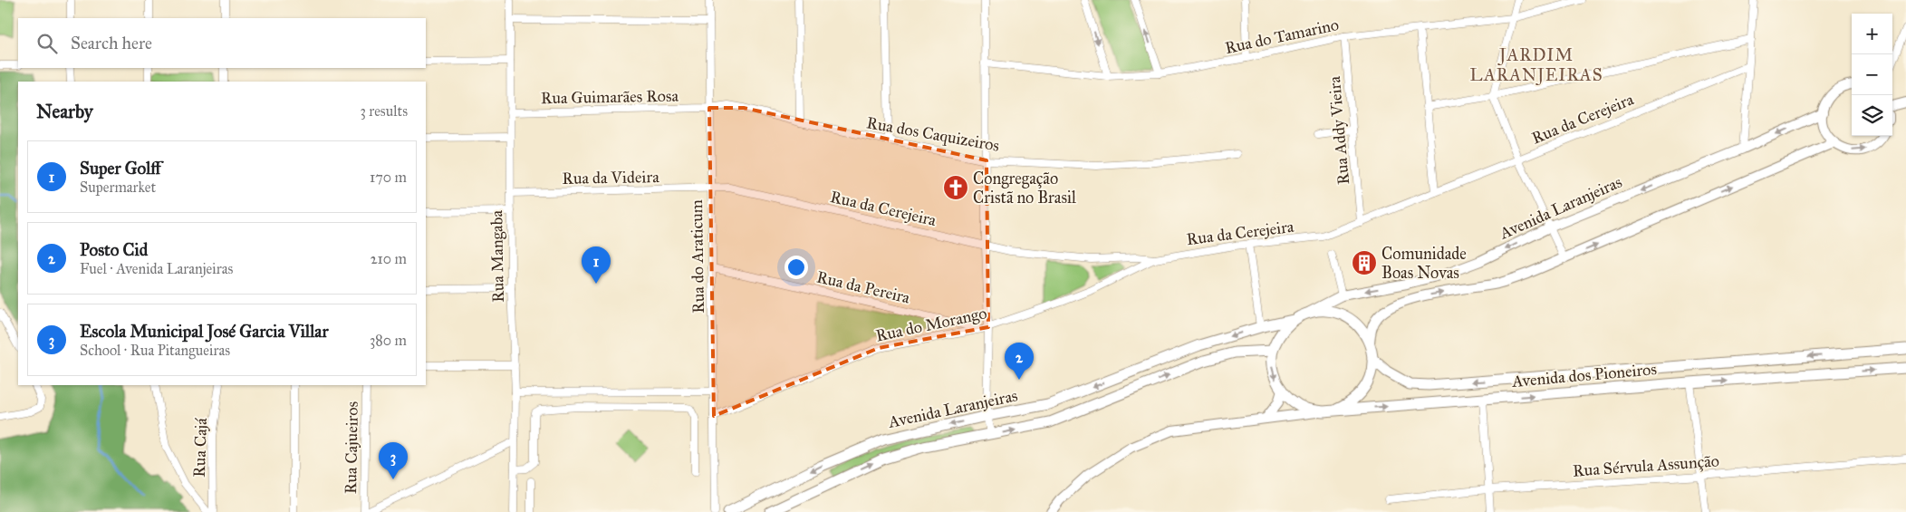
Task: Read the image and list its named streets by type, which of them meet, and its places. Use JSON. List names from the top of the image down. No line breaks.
{"streets":{"main road":["Avenida Laranjeiras","Avenida dos Pioneiros"],"street":["Rua do Tamarino","Rua Guimarães Rosa","Rua da Cerejeira","Rua Addy Vieira","Rua dos Caquizeiros","Rua da Videira","Rua Mangaba","Rua do Araticum","Rua da Pereira","Rua do Morango","Rua Cajá","Rua Cajueiros","Rua Sérvula Assunção"]},"crossings":[["Rua do Tamarino","Rua Addy Vieira"],["Rua Guimarães Rosa","Rua dos Caquizeiros"],["Rua Guimarães Rosa","Rua Mangaba"],["Rua Guimarães Rosa","Rua do Araticum"],["Rua da Cerejeira","Rua Addy Vieira"],["Rua da Cerejeira","Rua da Videira"],["Rua da Cerejeira","Rua do Araticum"],["Rua da Cerejeira","Rua do Morango"],["Rua dos Caquizeiros","Rua do Araticum"],["Rua da Videira","Rua Mangaba"],["Rua da Videira","Rua do Araticum"],["Avenida Laranjeiras","Avenida dos Pioneiros"],["Rua do Araticum","Rua da Pereira"],["Rua do Araticum","Rua do Morango"],["Rua da Pereira","Rua do Morango"]],"districts":["JARDIM LARANJEIRAS"],"places":{"church":["Congregação Cristã no Brasil"],"building":["Comunidade Boas Novas"]},"page":{"map_buttons":["+","−"],"search":"Search here","heading":["Nearby","3 results"],"list":[{"mark":"1","name":"Super Golff","note":"Supermarket","value":"170 m"},{"mark":"2","name":"Posto Cid","note":"Fuel · Avenida Laranjeiras","value":"210 m"},{"mark":"3","name":"Escola Municipal José Garcia Villar","note":"School · Rua Pitangueiras","value":"380 m"}],"pins":["1","2","3"]}}
